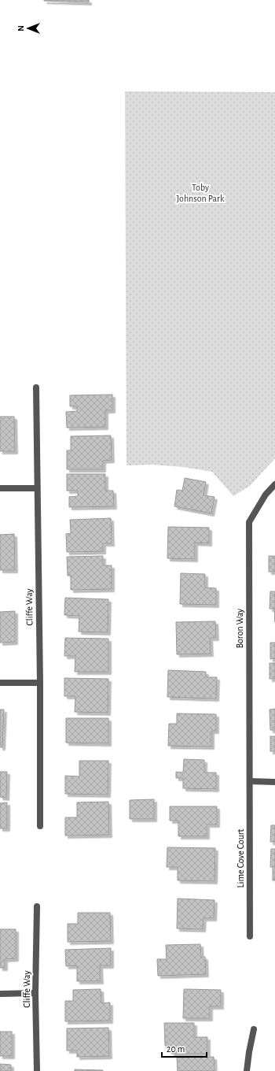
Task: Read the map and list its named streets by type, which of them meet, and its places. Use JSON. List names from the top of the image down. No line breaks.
{"streets":{"street":["Cliffe Way","Boron Way","Lime Cove Court"]},"crossings":[["Boron Way","Lime Cove Court"]],"parks":["Toby Johnson Park"],"scale_bar":"20 m","north":"left"}
